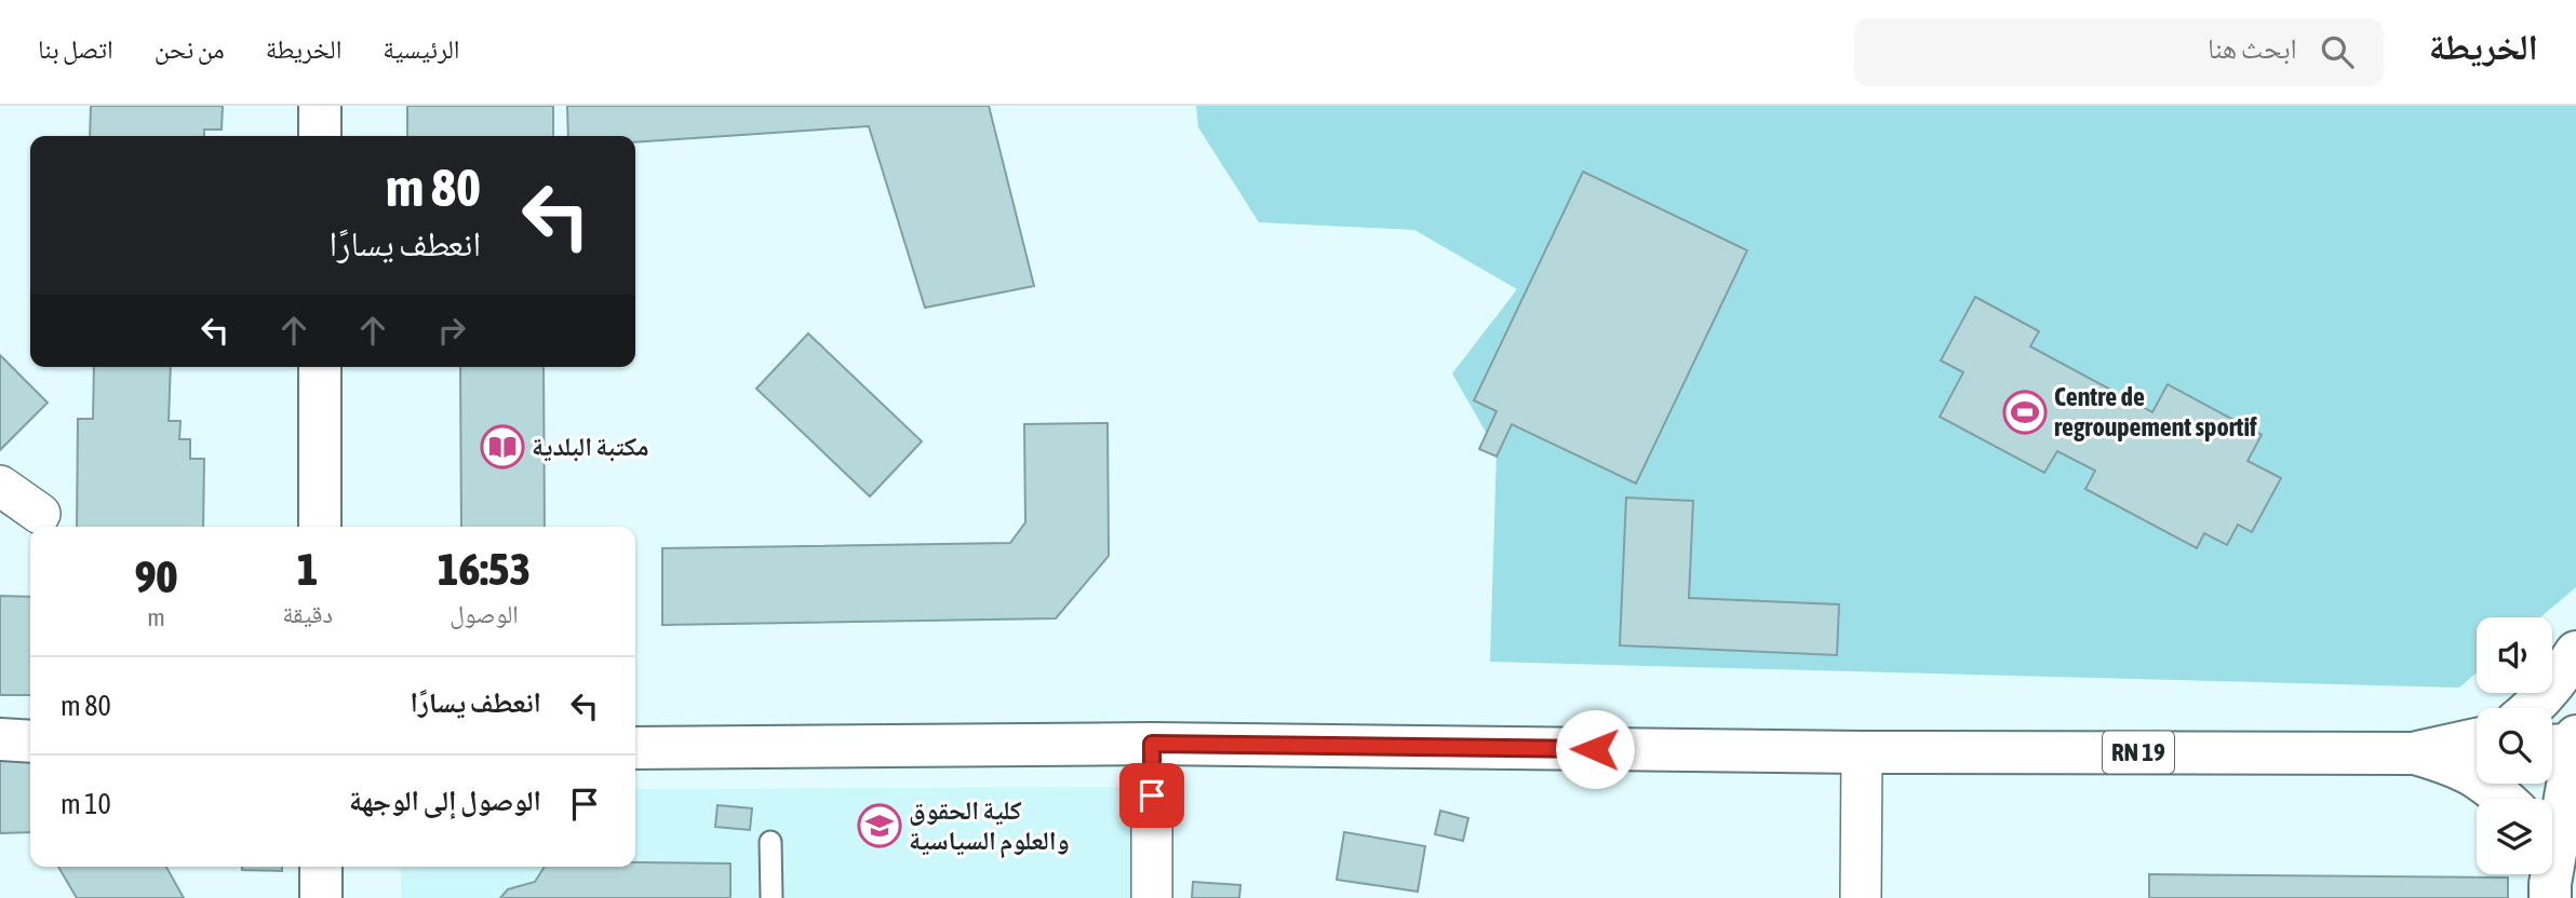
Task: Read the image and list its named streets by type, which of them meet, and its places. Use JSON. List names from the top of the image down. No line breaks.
{"streets":{"main road":["RN 19"]},"places":{"sports":["Centre de regroupement sportif"],"library":["مكتبة البلدية"],"school or university":["كلية الحقوق والعلوم السياسية"]},"page":{"header":"الخريطة","search":"ابحث هنا","nav":["الرئيسية","الخريطة","من نحن","اتصل بنا"],"turn":["80 m","انعطف يسارًا"],"eta":["16:53","الوصول","1","دقيقة","90","m"],"list":[{"name":"انعطف يسارًا","value":"80 m"},{"name":"الوصول إلى الوجهة","value":"10 m"}]}}
